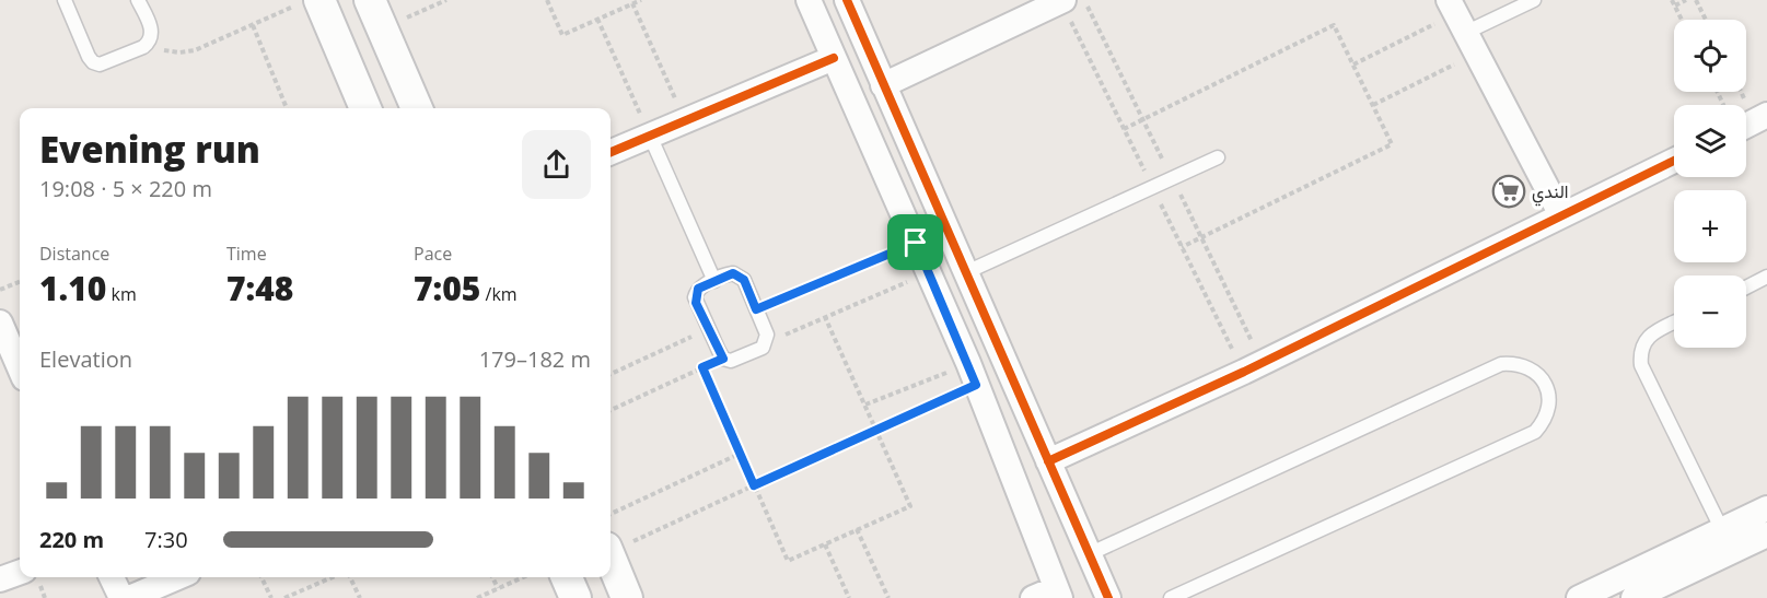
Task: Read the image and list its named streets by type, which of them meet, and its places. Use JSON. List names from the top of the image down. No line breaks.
{"places":{"supermarket":["الندي"]},"page":{"map_buttons":["+","−"],"heading":["Evening run","19:08 · 5 × 220 m"],"stats":[["Distance","1.10 km"],["Time","7:48"],["Pace","7:05 /km"]],"chart":["Elevation","179–182 m"],"list":[{"name":"220 m","note":"7:30"}]}}
